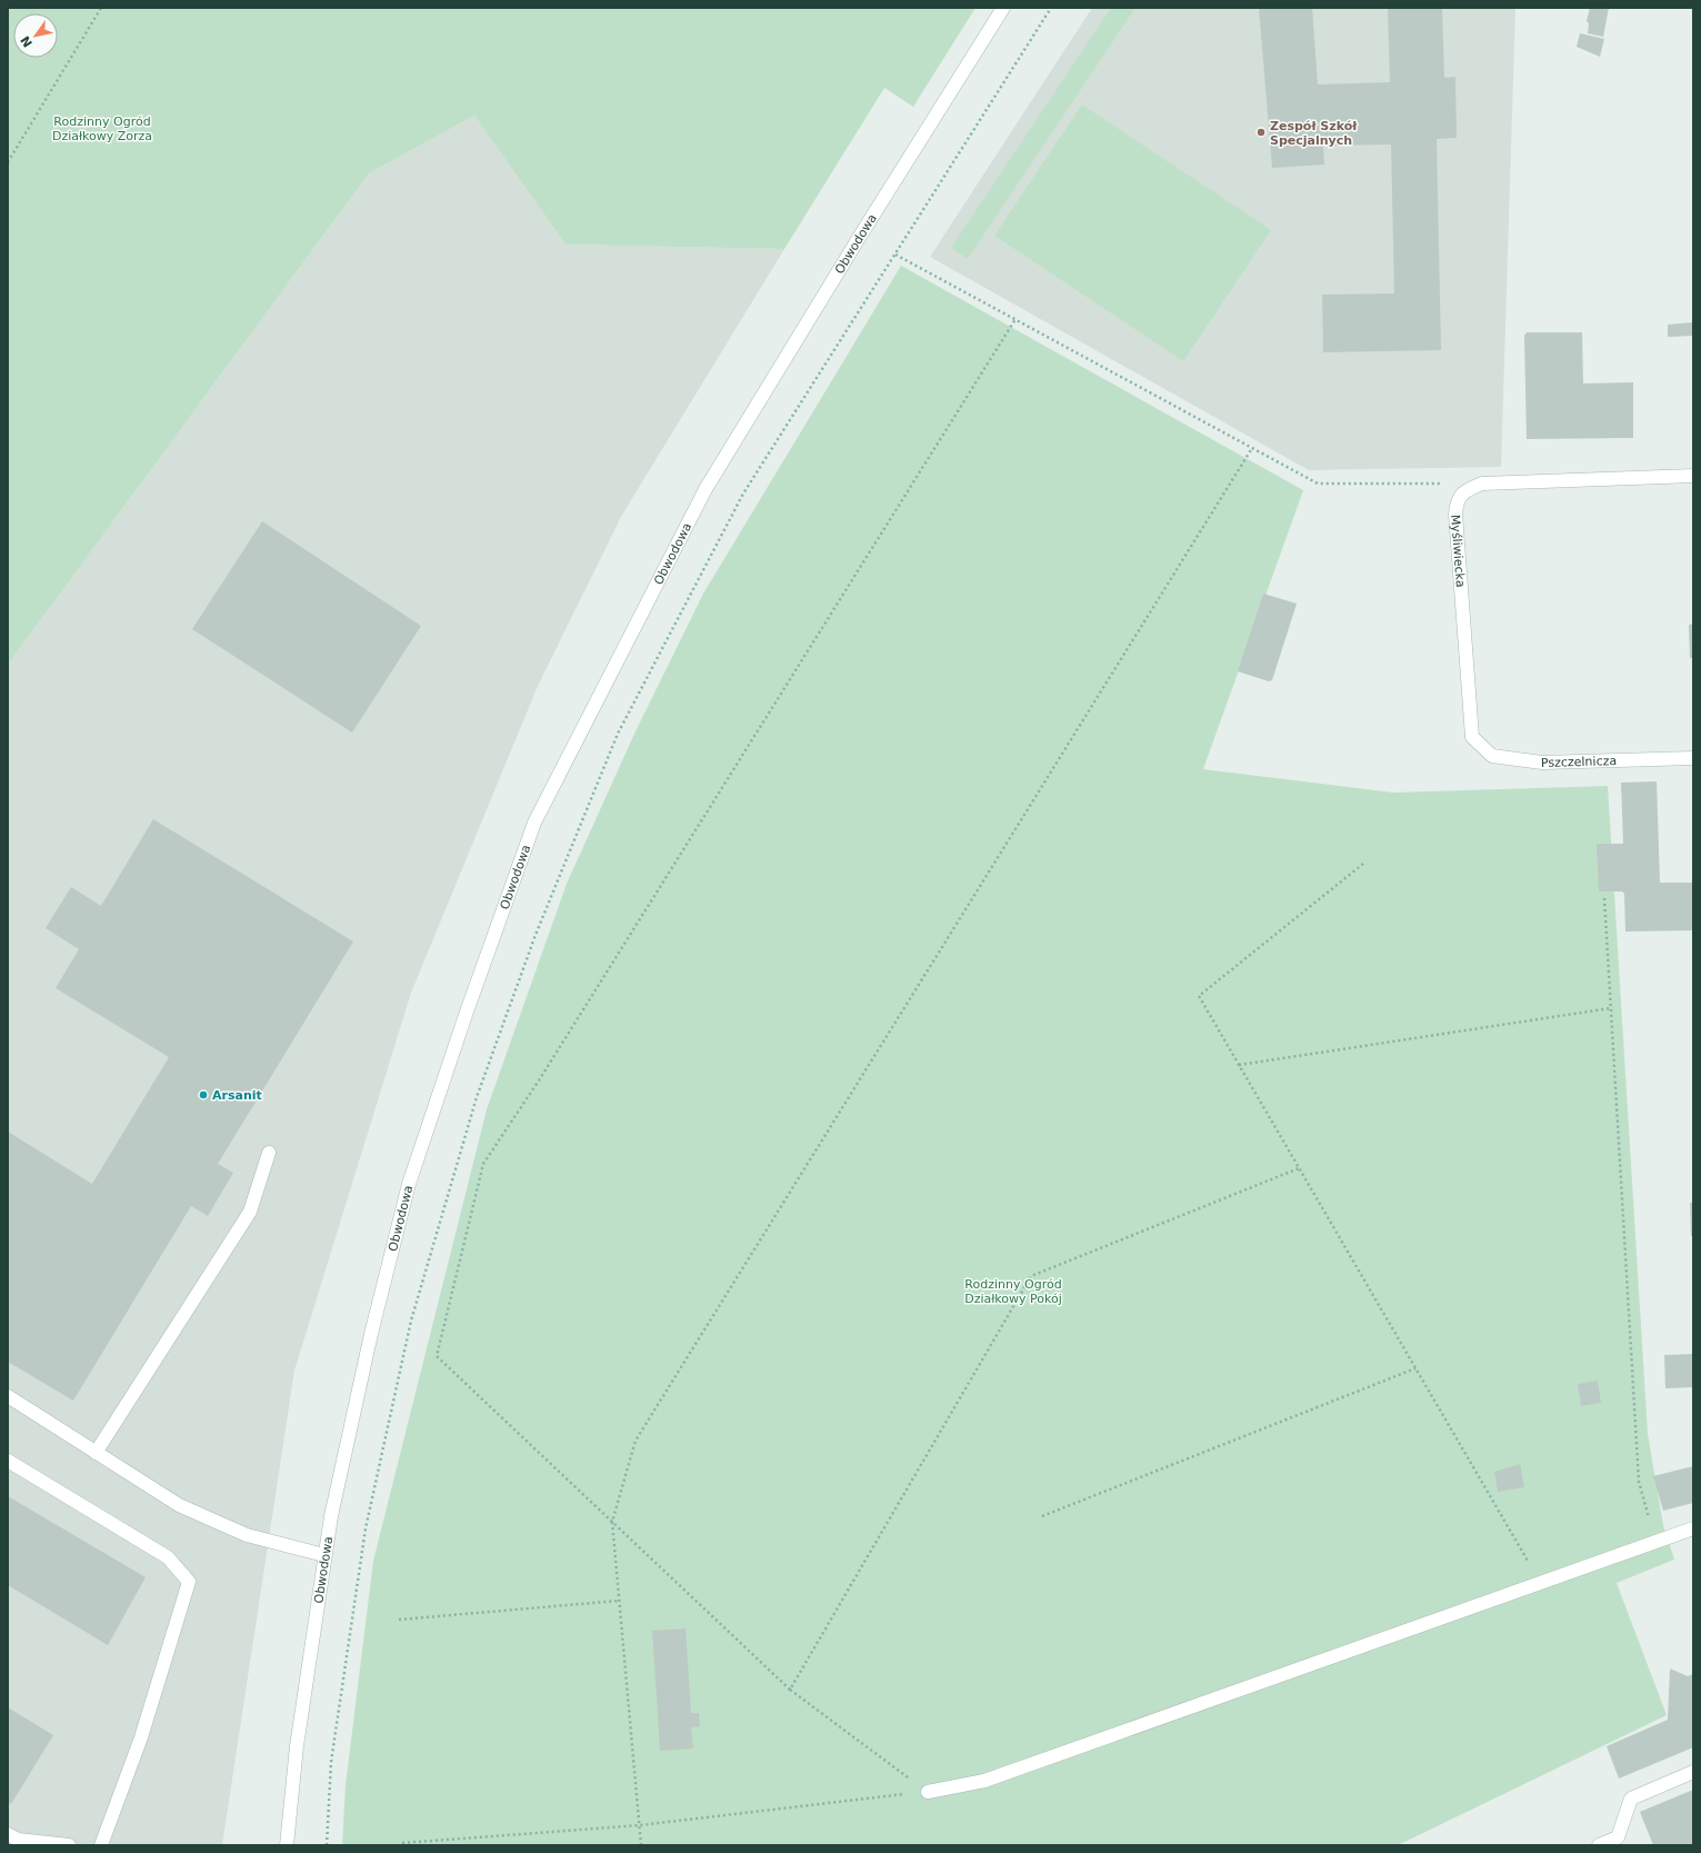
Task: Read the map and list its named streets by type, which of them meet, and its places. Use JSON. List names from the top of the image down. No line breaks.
{"streets":{"street":["Obwodowa","Myśliwiecka","Pszczelnicza"]},"crossings":[["Myśliwiecka","Pszczelnicza"]],"parks":["Rodzinny Ogród Działkowy Zorza","Rodzinny Ogród Działkowy Pokój"],"places":["Zespół Szkół Specjalnych","Arsanit"],"north":"bottom left"}
